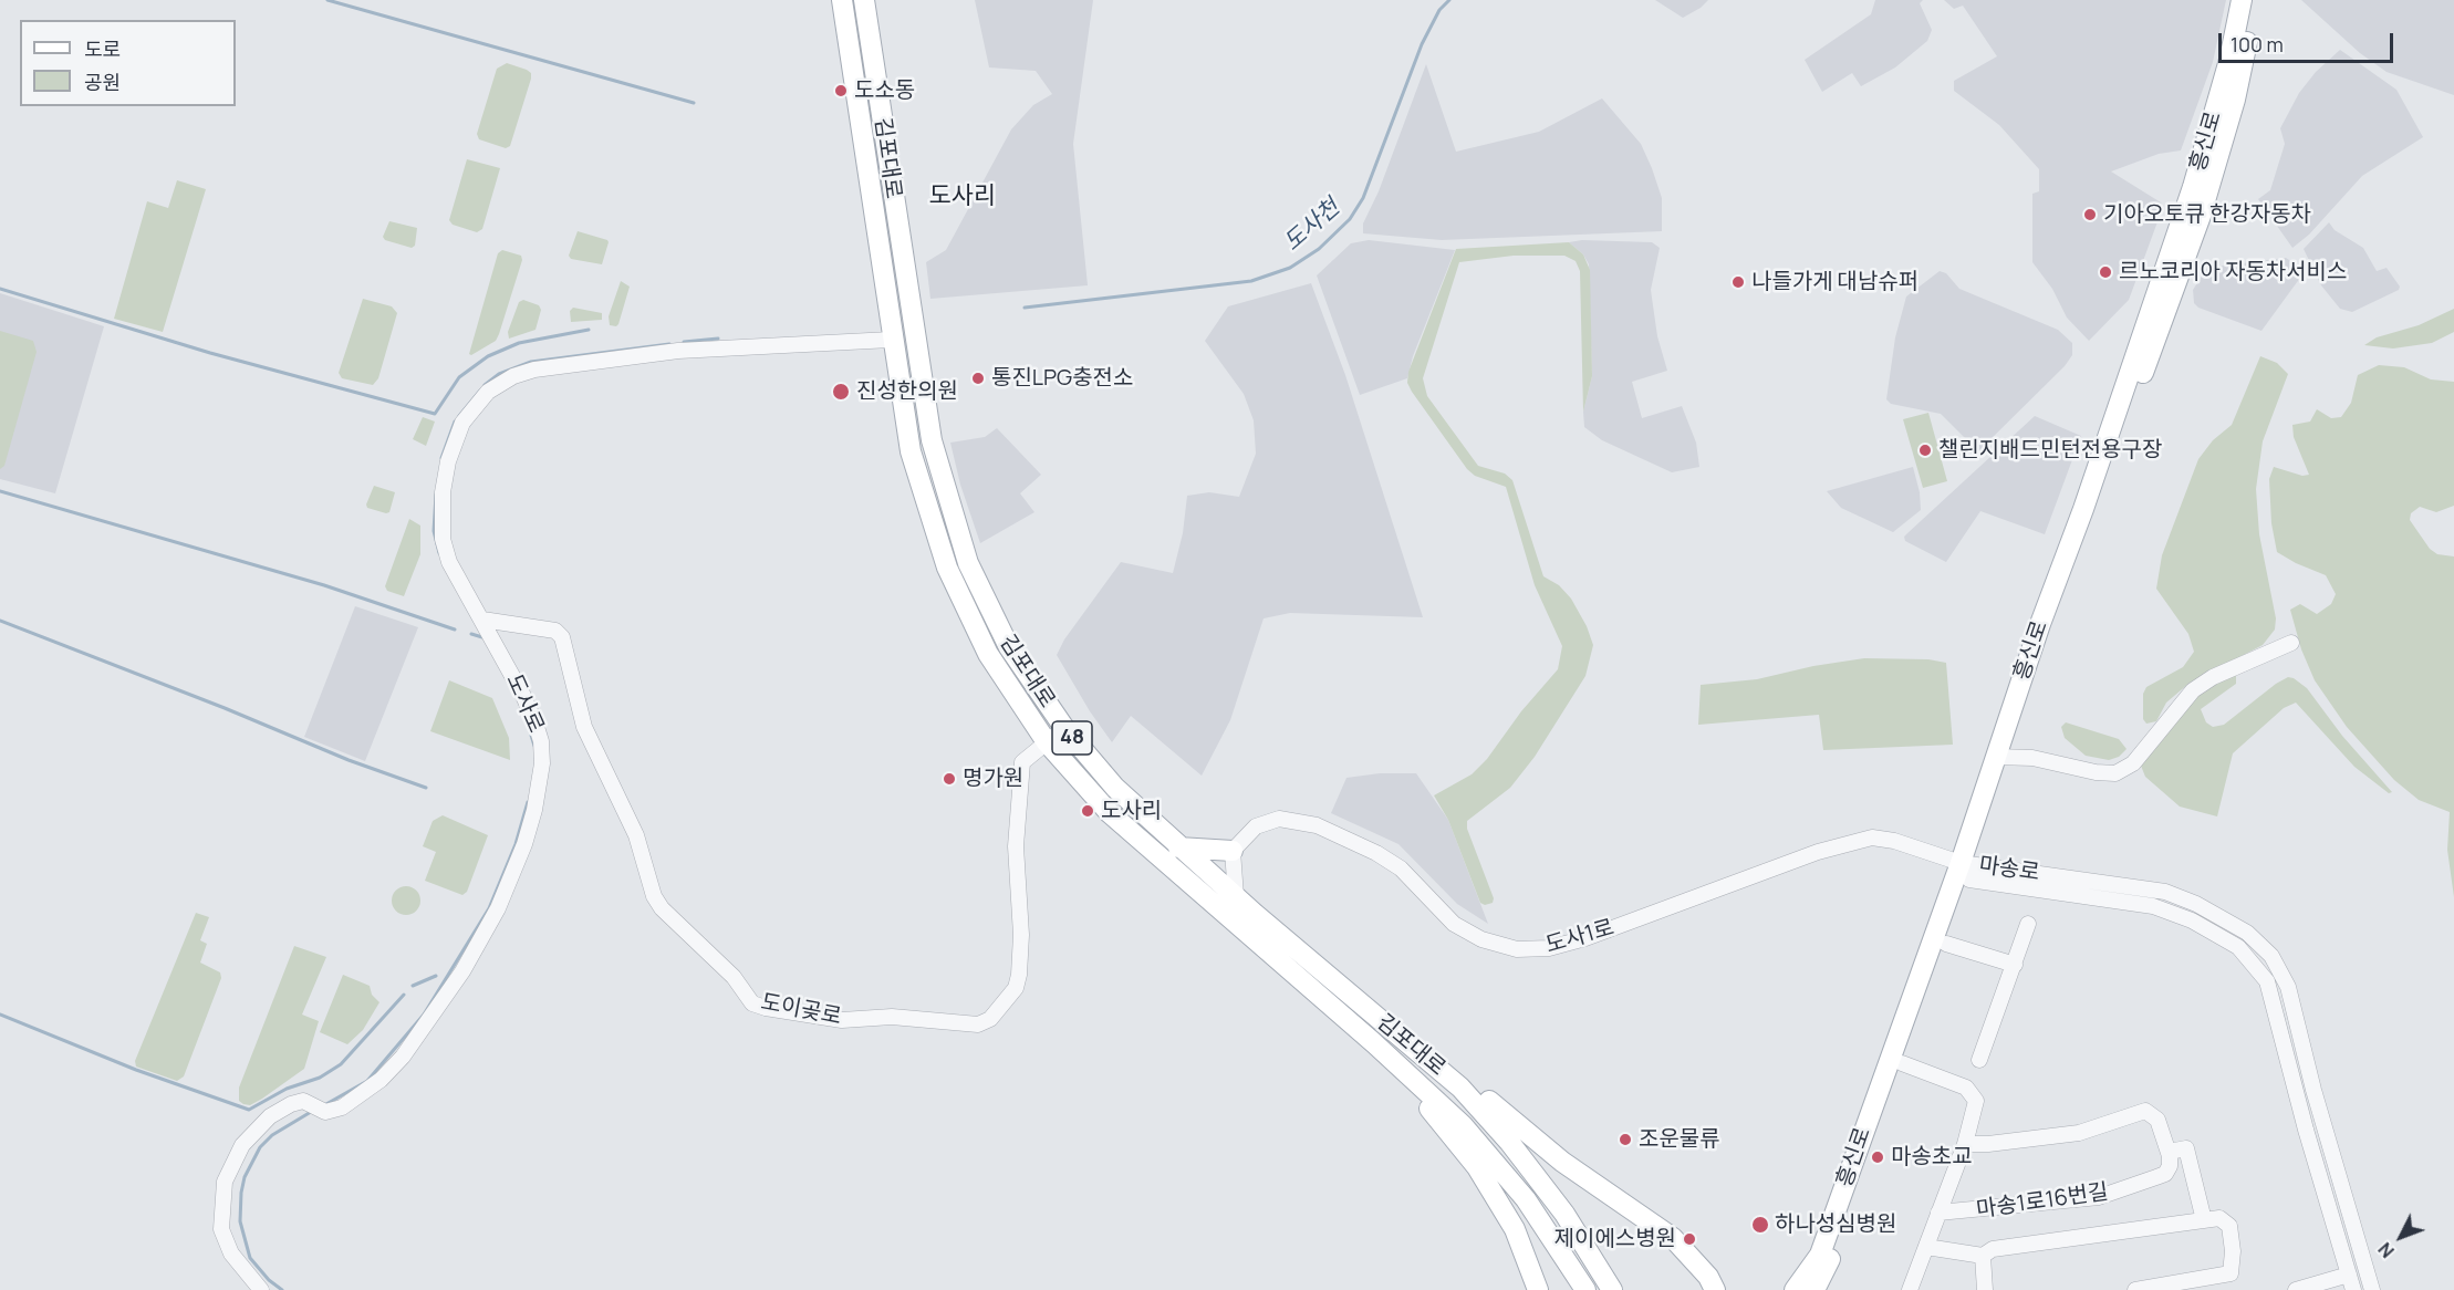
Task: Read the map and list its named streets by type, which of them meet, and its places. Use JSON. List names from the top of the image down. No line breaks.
{"streets":{"main road":["흥신로","김포대로","48"],"street":["도사로","마송로","도사1로","도이곶로","마송1로16번길"]},"crossings":[["흥신로","마송로"],["흥신로","도사1로"],["흥신로","마송1로16번길"],["김포대로","도사로"],["김포대로","도이곶로"],["도사로","도이곶로"],["마송로","도사1로"]],"districts":["도사리"],"water":["도사천"],"places":["도소동","기아오토큐 한강자동차","르노코리아 자동차서비스","나들가게 대남슈퍼","통진LPG충전소","진성한의원","챌린지배드민턴전용구장","명가원","도사리","조운물류","마송초교","하나성심병원","제이에스병원"],"legend":["도로","공원"],"scale_bar":"100 m","north":"bottom left"}
